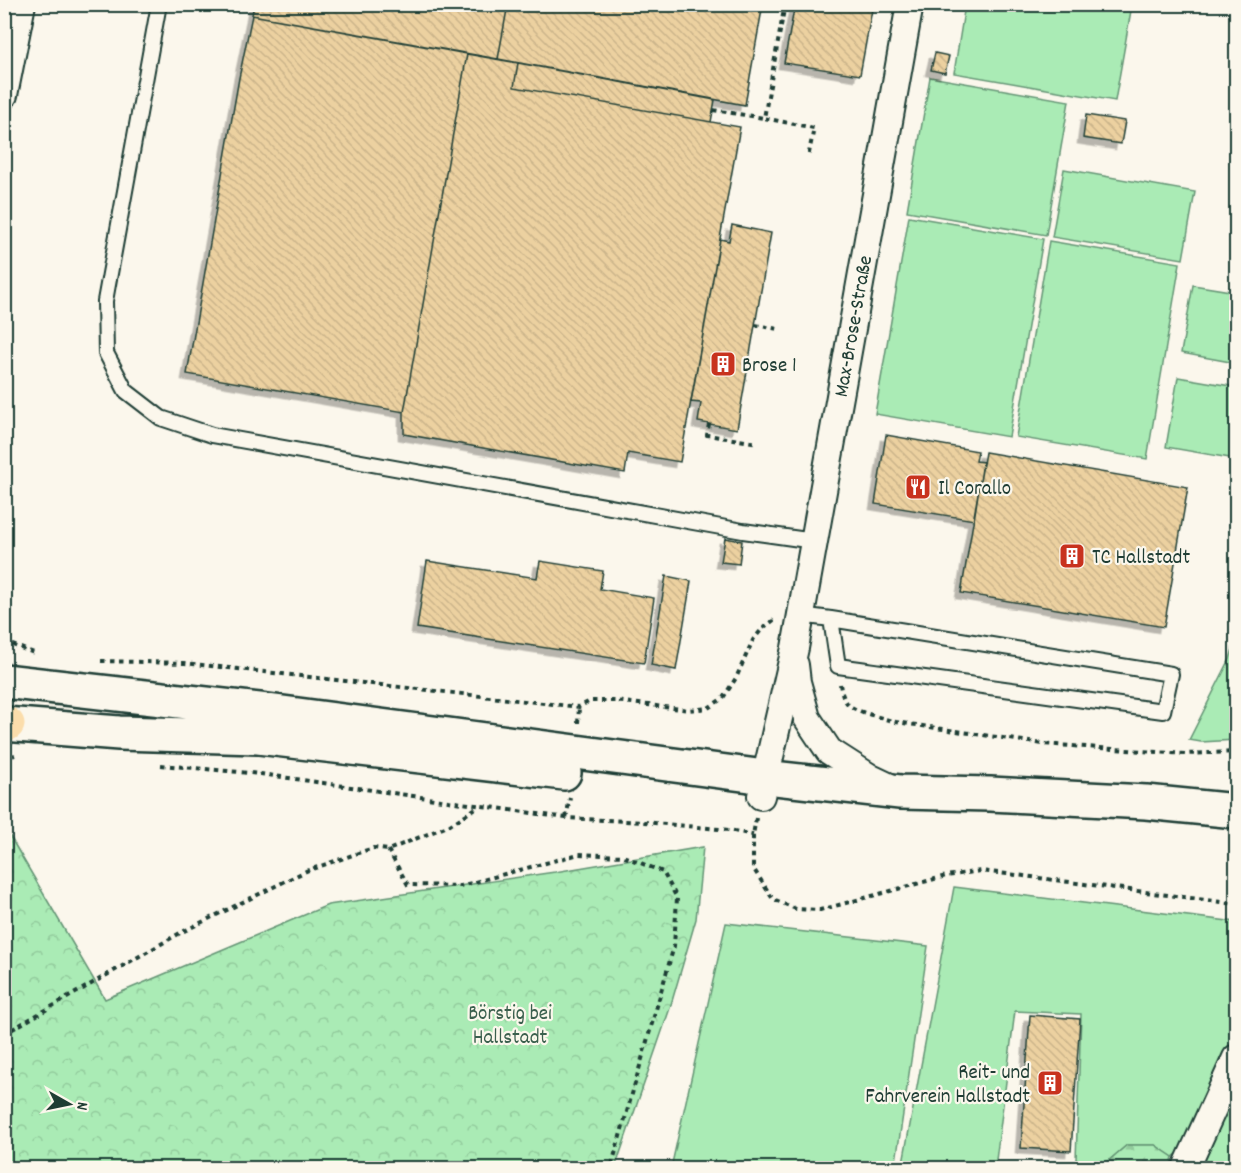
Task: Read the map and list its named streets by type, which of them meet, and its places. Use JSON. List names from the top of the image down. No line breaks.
{"streets":{"street":["Max-Brose-Straße"]},"parks":["Börstig bei Hallstadt"],"places":{"building":["Brose 1","TC Hallstadt","Reit- und Fahrverein Hallstadt"],"restaurant":["Il Corallo"]},"north":"right"}
